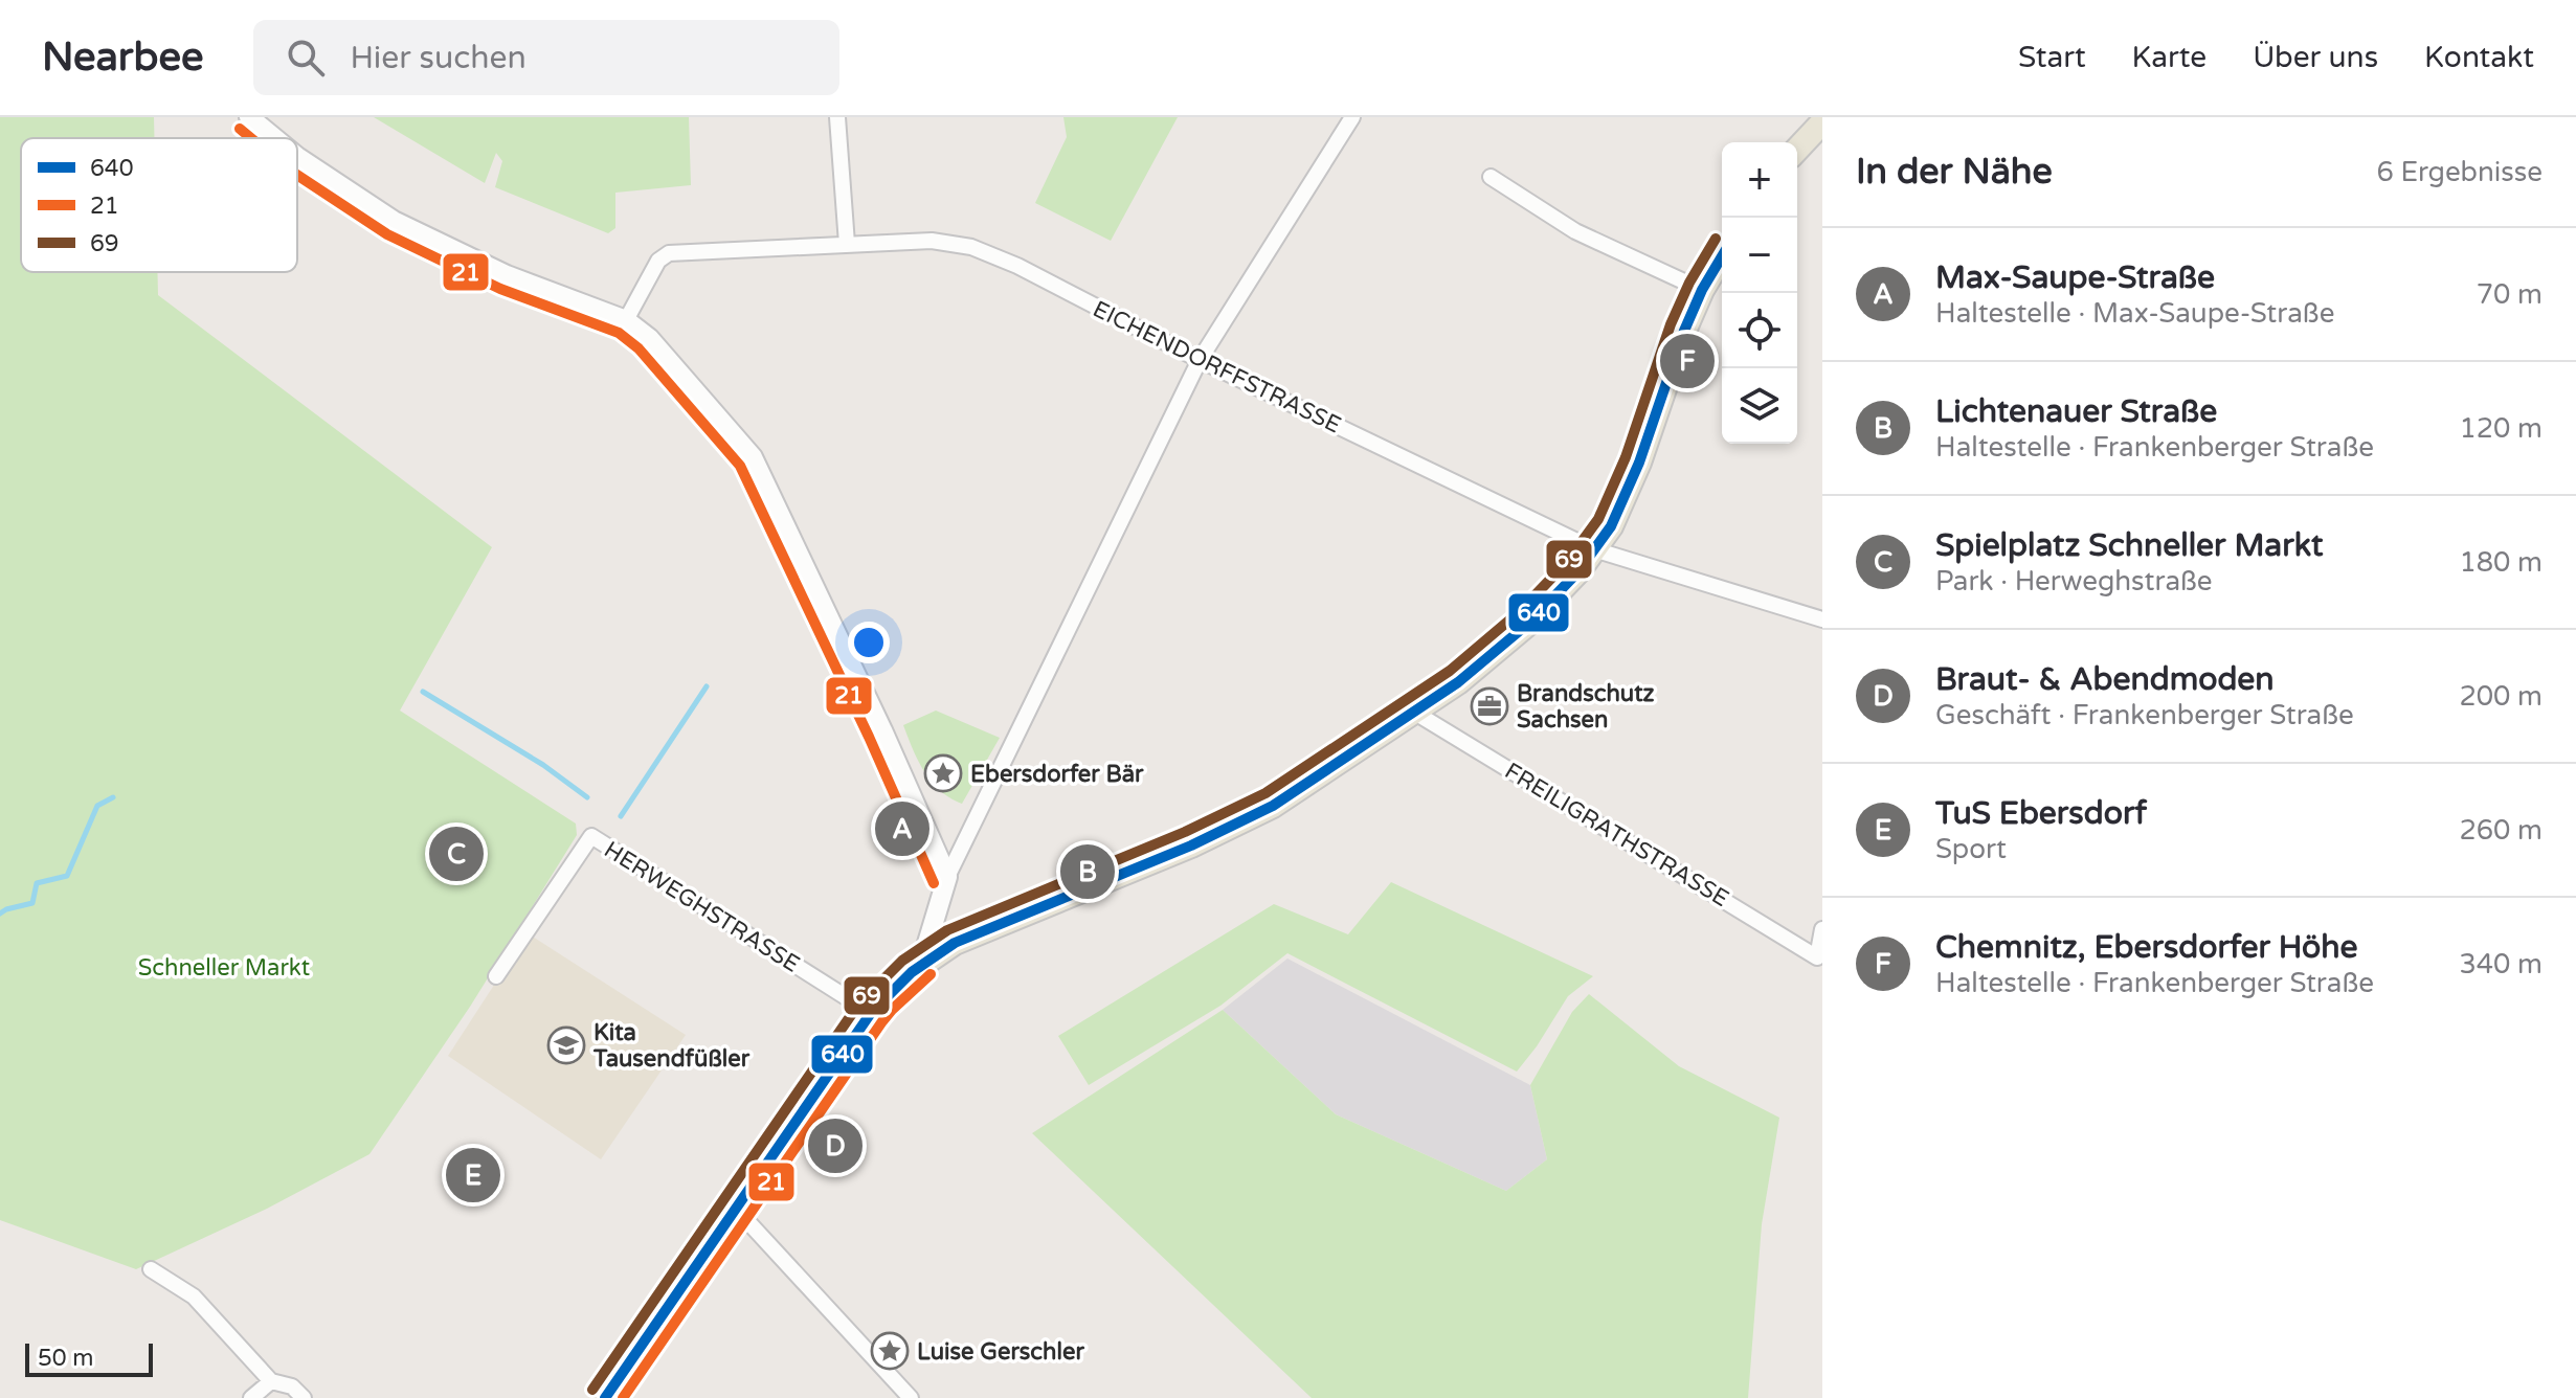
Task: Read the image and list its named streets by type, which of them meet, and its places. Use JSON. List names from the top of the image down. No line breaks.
{"streets":{"street":["EICHENDORFFSTRASSE","FREILIGRATHSTRASSE","HERWEGHSTRASSE"]},"parks":["Schneller Markt"],"places":{"office":["Brandschutz Sachsen"],"place":["Ebersdorfer Bär","Luise Gerschler"],"school or university":["Kita Tausendfüßler"]},"lines":["transit line 21","transit line 69","transit line 640"],"legend":["640","21","69"],"scale_bar":"50 m","page":{"header":"Nearbee","search":"Hier suchen","nav":["Start","Karte","Über uns","Kontakt"],"heading":["In der Nähe","6 Ergebnisse"],"map_buttons":["+","−"],"list":[{"mark":"A","name":"Max-Saupe-Straße","note":"Haltestelle · Max-Saupe-Straße","value":"70 m"},{"mark":"B","name":"Lichtenauer Straße","note":"Haltestelle · Frankenberger Straße","value":"120 m"},{"mark":"C","name":"Spielplatz Schneller Markt","note":"Park · Herweghstraße","value":"180 m"},{"mark":"D","name":"Braut- & Abendmoden","note":"Geschäft · Frankenberger Straße","value":"200 m"},{"mark":"E","name":"TuS Ebersdorf","note":"Sport","value":"260 m"},{"mark":"F","name":"Chemnitz, Ebersdorfer Höhe","note":"Haltestelle · Frankenberger Straße","value":"340 m"}],"pins":["F","A","C","B","D","E"],"scale":"50 m"}}
